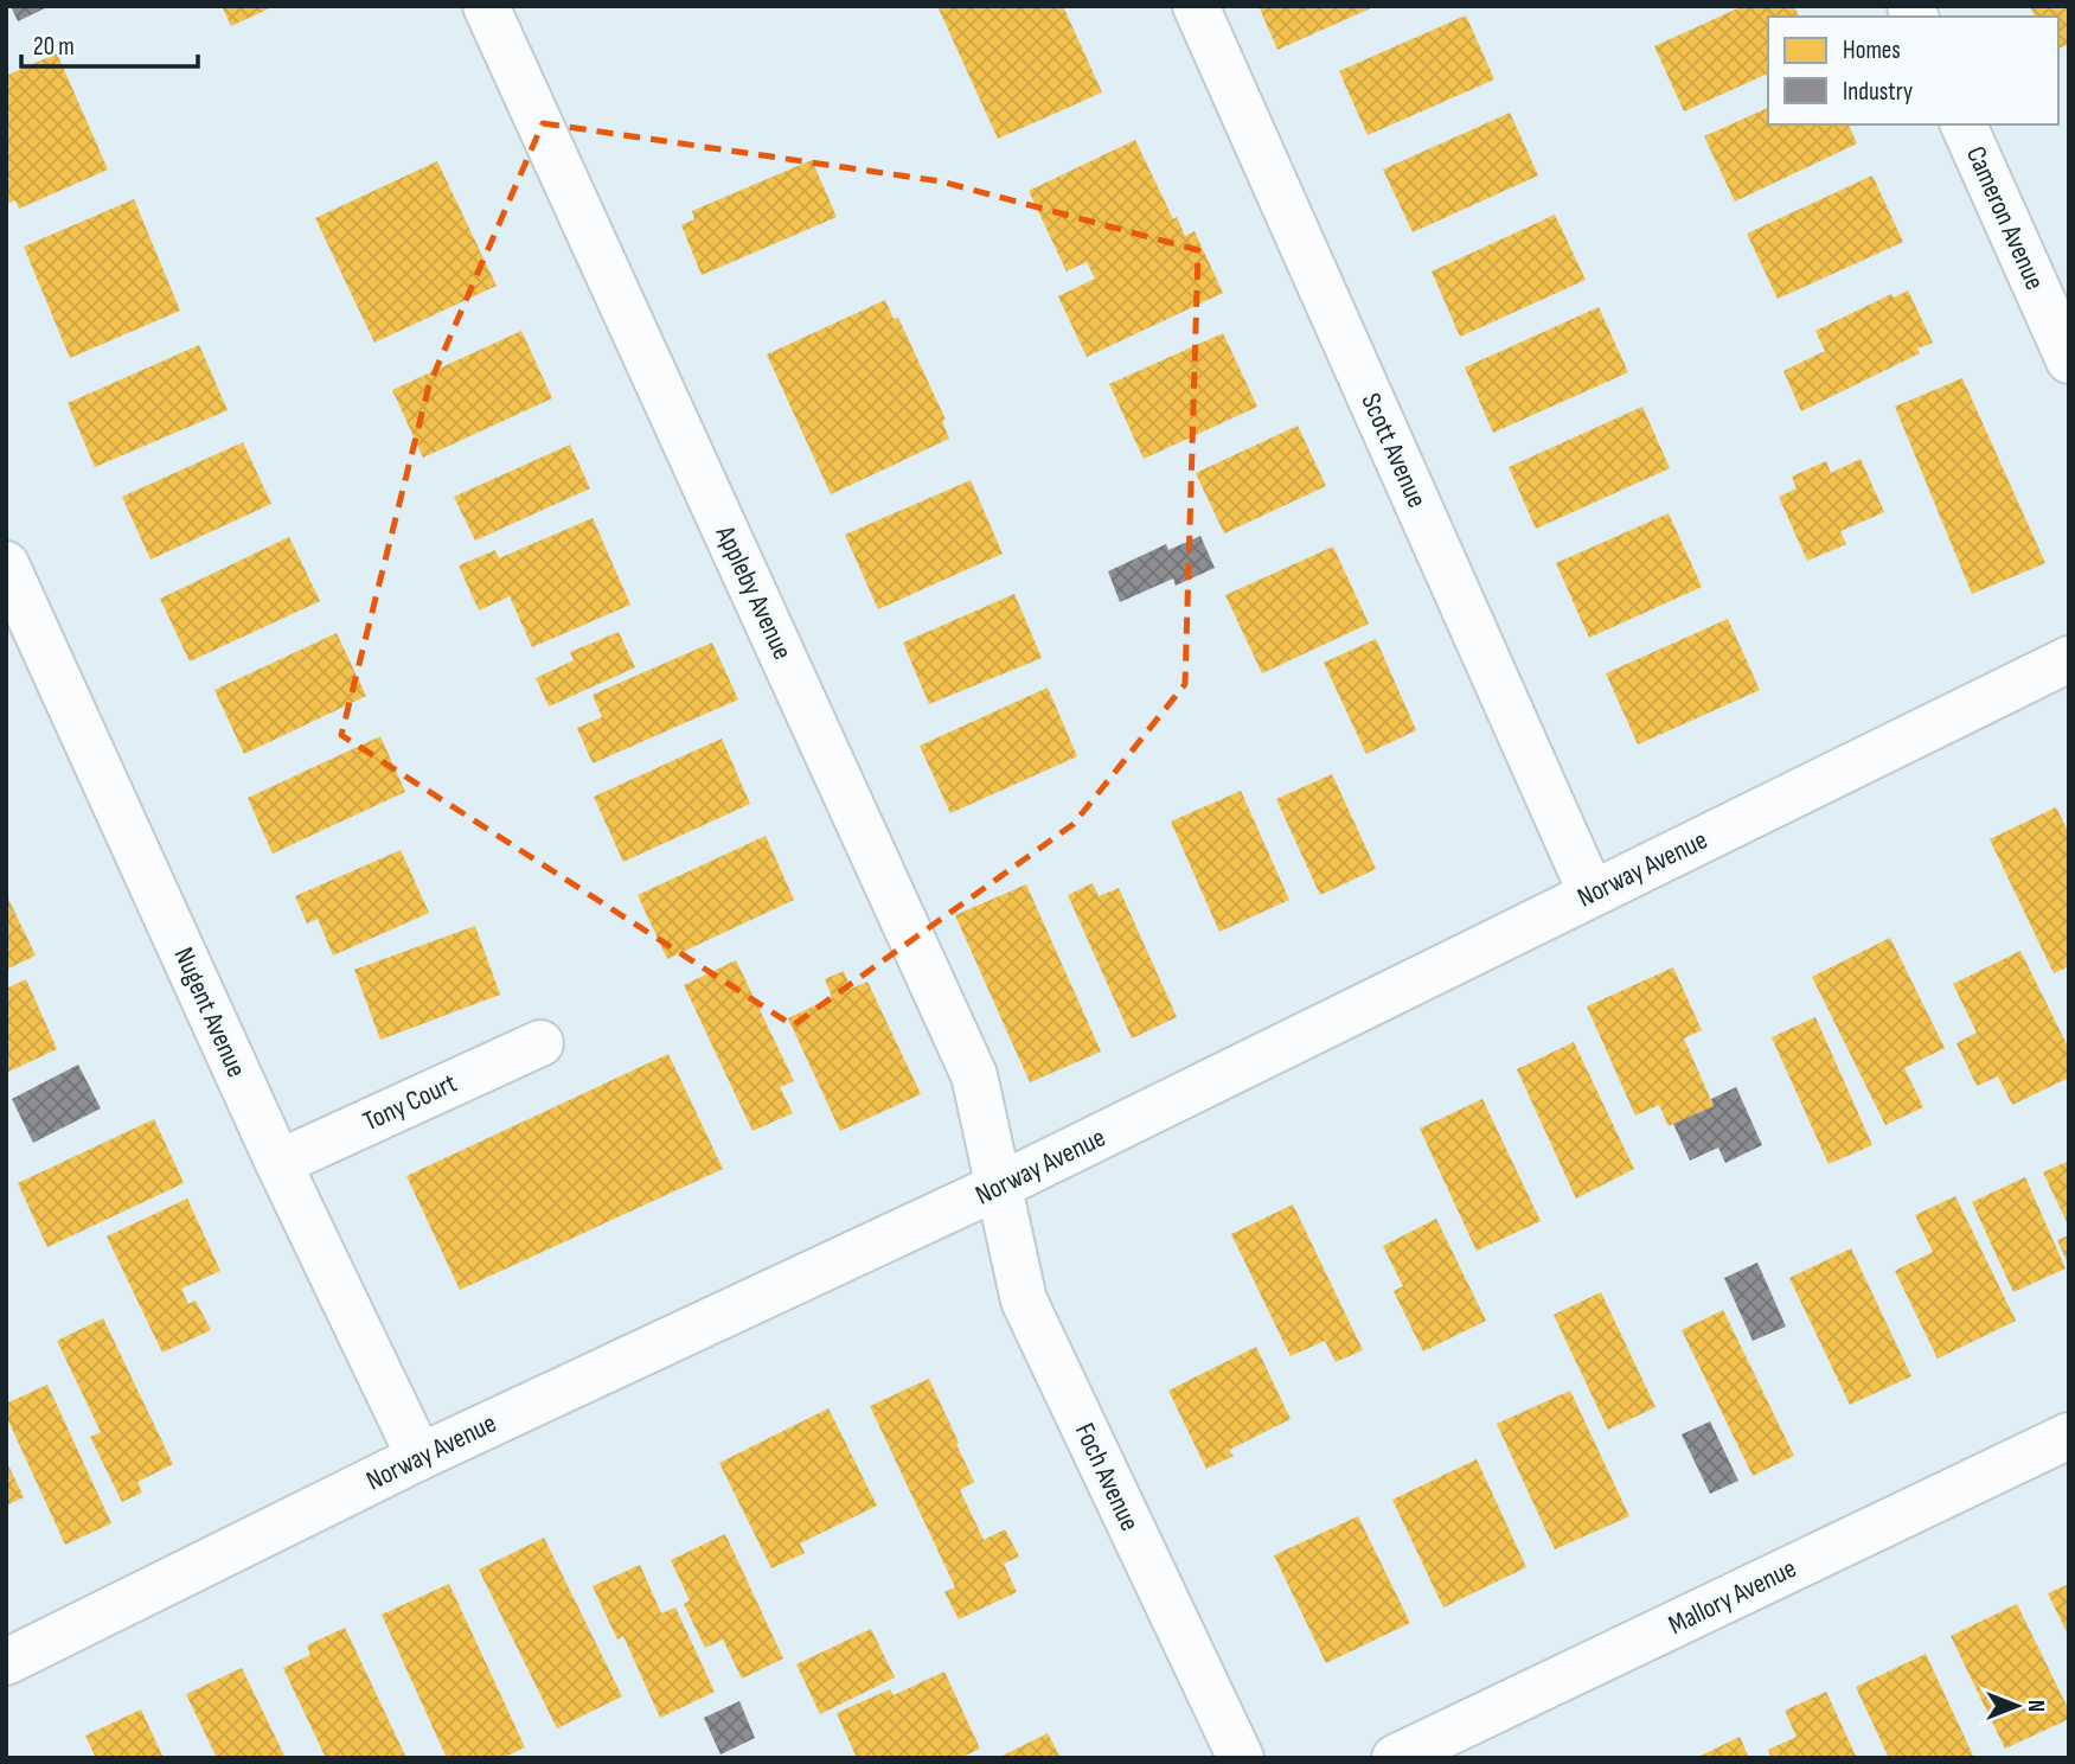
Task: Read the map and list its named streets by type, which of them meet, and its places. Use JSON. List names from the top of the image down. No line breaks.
{"streets":{"street":["Cameron Avenue","Scott Avenue","Appleby Avenue","Norway Avenue","Nugent Avenue","Tony Court","Foch Avenue","Mallory Avenue"]},"crossings":[["Scott Avenue","Norway Avenue"],["Appleby Avenue","Norway Avenue"],["Appleby Avenue","Foch Avenue"],["Norway Avenue","Nugent Avenue"],["Norway Avenue","Foch Avenue"],["Nugent Avenue","Tony Court"]],"legend":["Homes","Industry"],"scale_bar":"20 m","north":"right"}
